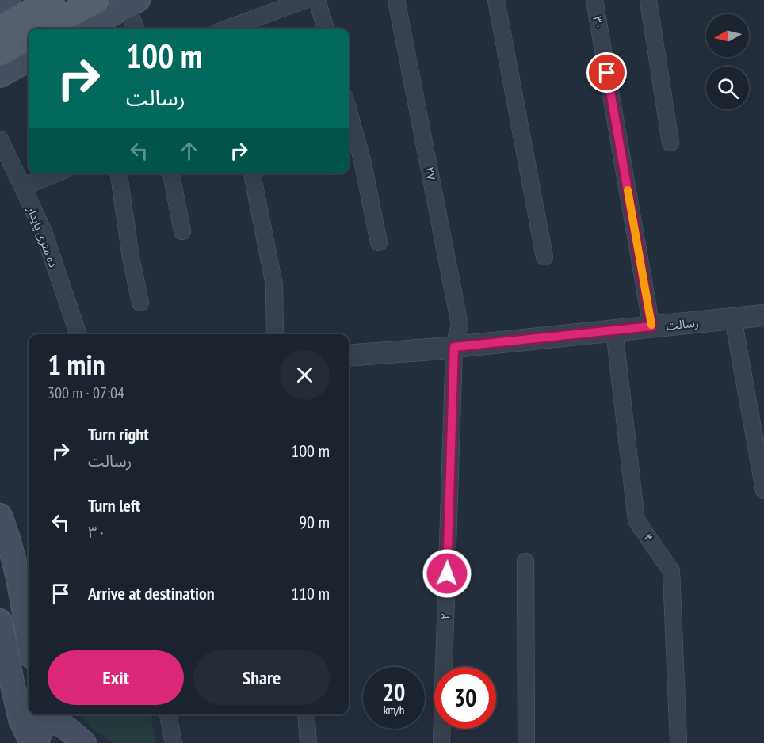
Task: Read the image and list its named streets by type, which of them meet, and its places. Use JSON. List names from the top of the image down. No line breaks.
{"streets":{"street":["۳۰","۲۷","ده متری پایدار","رسالت","۴","۲"]},"crossings":[["۳۰","رسالت"],["۲۷","رسالت"],["۲۷","۲"],["رسالت","۴"],["رسالت","۲"]],"north":"left","page":{"turn":["100 m","رسالت"],"heading":["1 min","300 m · 07:04"],"list":[{"name":"Turn right","note":"رسالت","value":"100 m"},{"name":"Turn left","note":"۳۰","value":"90 m"},{"name":"Arrive at destination","value":"110 m"}],"buttons":["Exit","Share"],"speed":"20 km/h","limit":"30"}}
